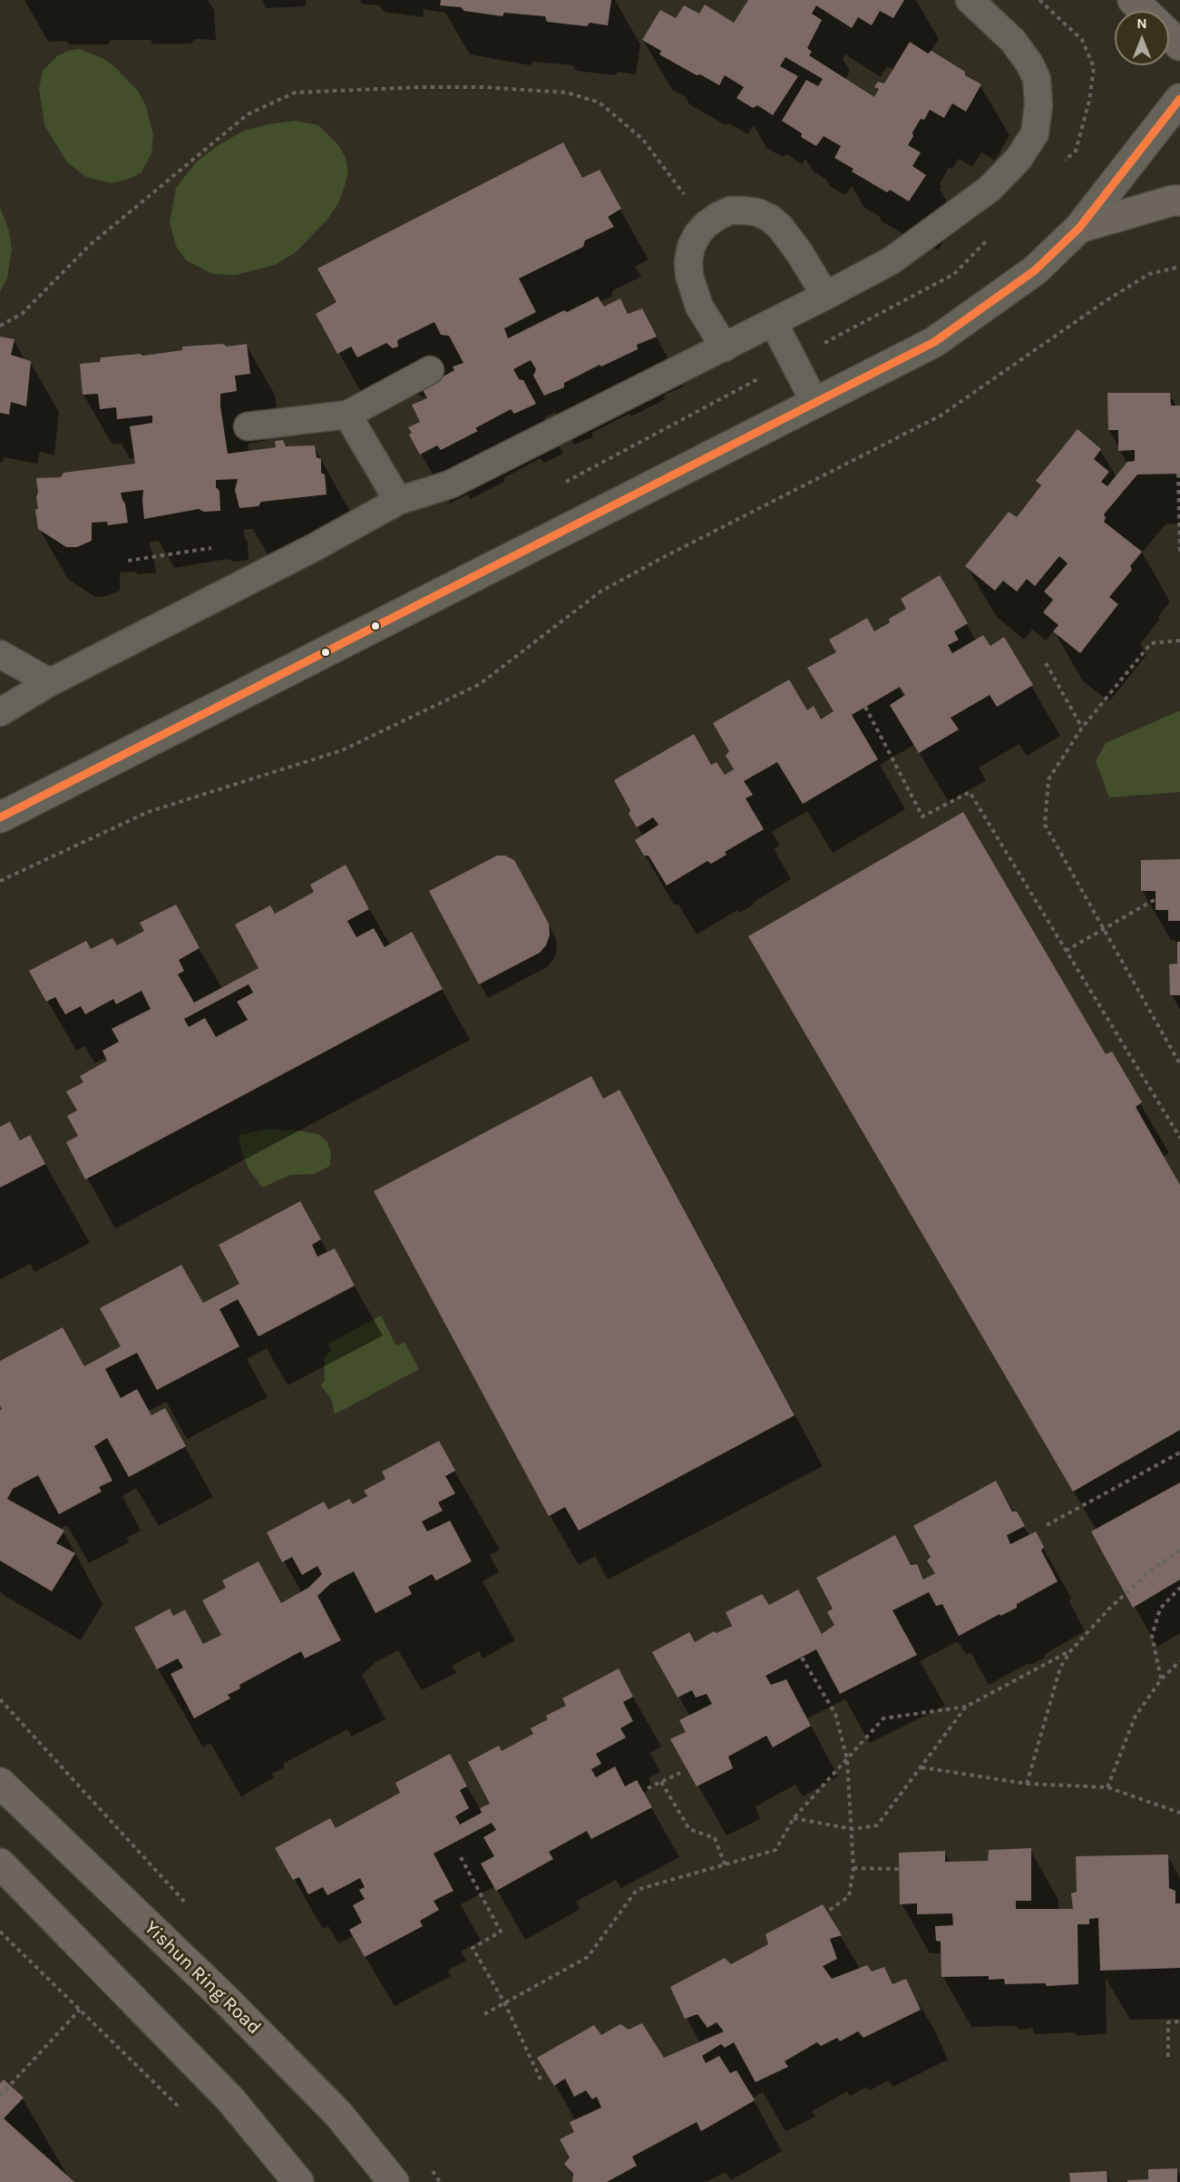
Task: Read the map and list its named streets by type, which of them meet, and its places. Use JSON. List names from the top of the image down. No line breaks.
{"streets":{"main road":["Yishun Ring Road"]},"north":"top"}
